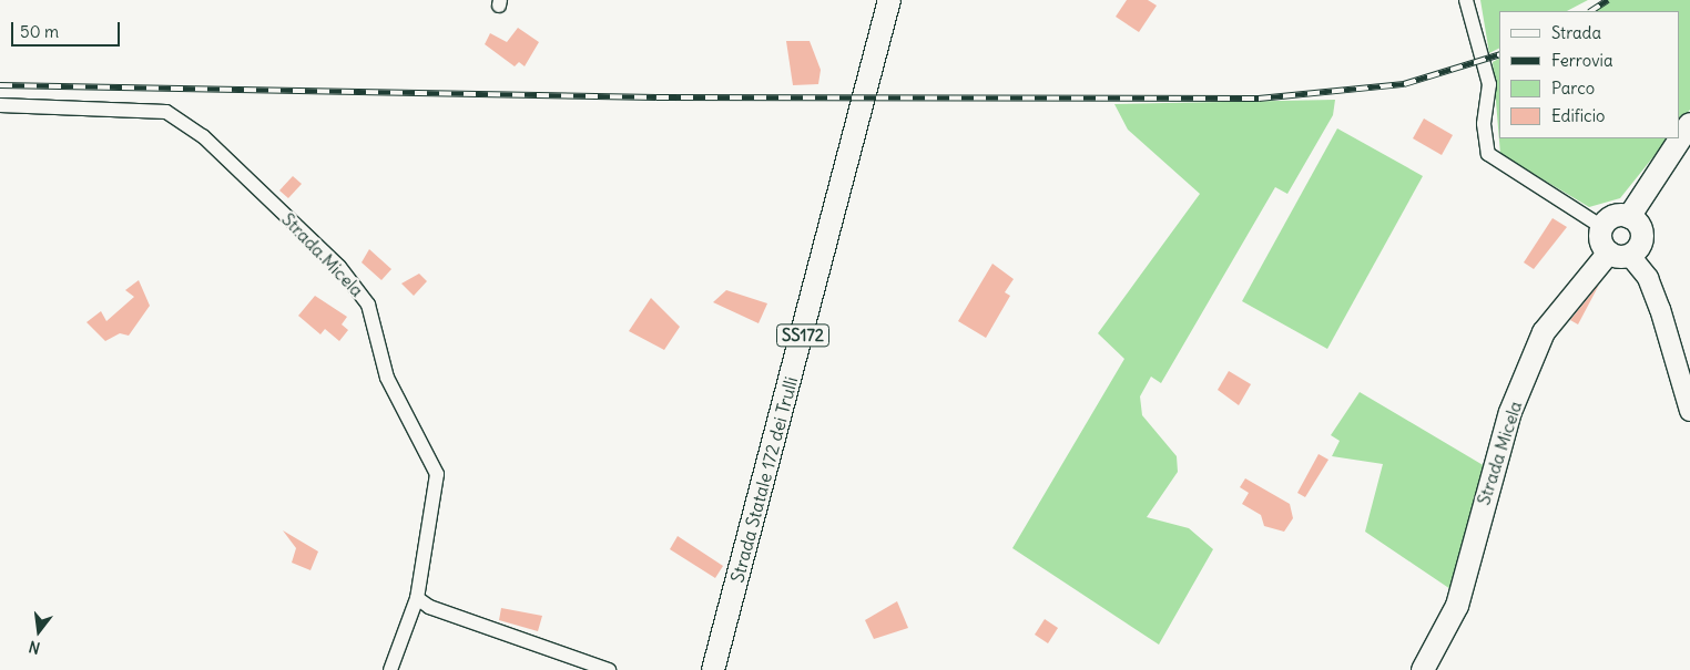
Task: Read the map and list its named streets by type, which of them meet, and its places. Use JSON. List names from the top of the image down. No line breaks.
{"streets":{"main road":["Strada Micela","SS172","Strada Statale 172 dei Trulli"]},"legend":["Strada","Ferrovia","Parco","Edificio"],"scale_bar":"50 m","north":"bottom"}
